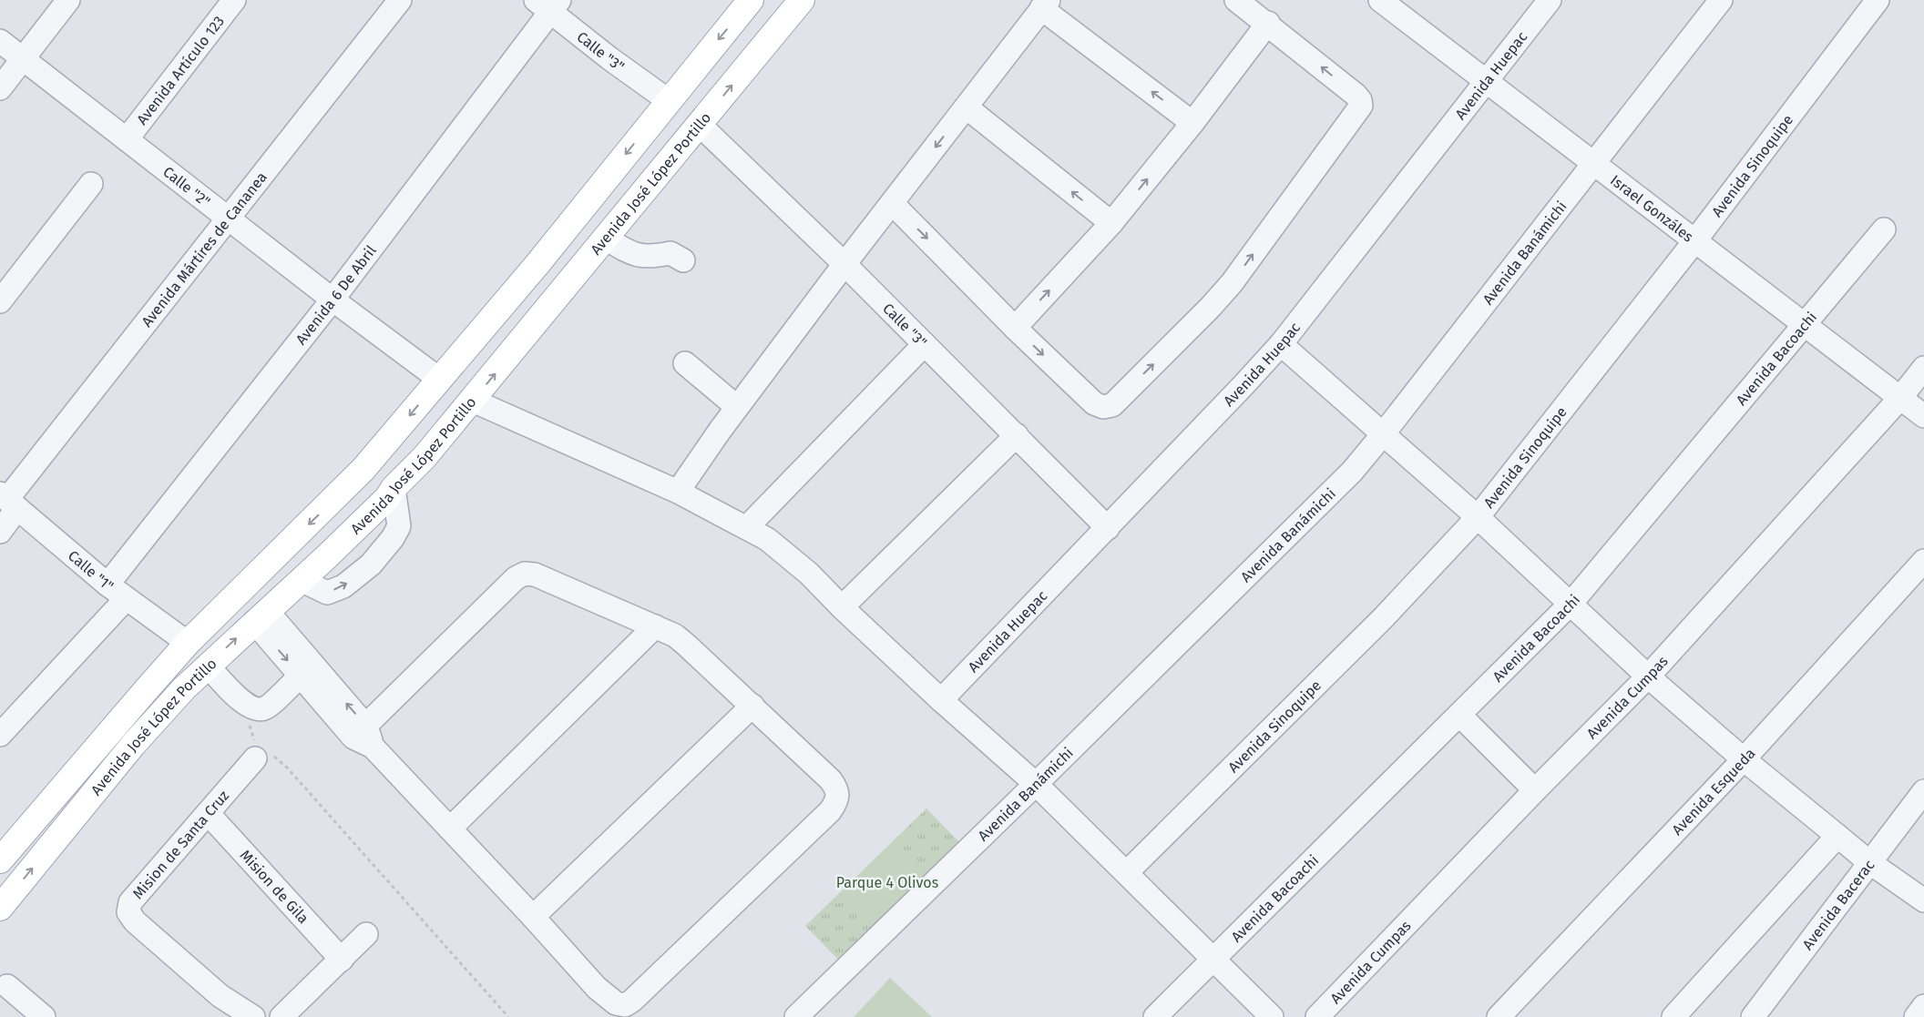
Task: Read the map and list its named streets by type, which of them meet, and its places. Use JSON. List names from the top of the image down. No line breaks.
{"streets":{"main road":["Avenida José López Portillo"],"street":["Calle \"3\"","Avenida Artículo 123","Avenida Huepac","Avenida Sinoquipe","Calle \"2\"","Israel Gonzáles","Avenida Mártires de Cananea","Avenida Banámichi","Avenida 6 De Abril","Avenida Bacoachi","Calle \"1\"","Avenida Cumpas","Avenida Esqueda","Mision de Santa Cruz","Mision de Gila","Avenida Bacerac"]},"crossings":[["Calle \"3\"","Avenida Huepac"],["Calle \"3\"","Avenida José López Portillo"],["Calle \"3\"","Avenida 6 De Abril"],["Avenida Artículo 123","Calle \"2\""],["Avenida Huepac","Israel Gonzáles"],["Avenida Sinoquipe","Israel Gonzáles"],["Avenida José López Portillo","Calle \"2\""],["Avenida José López Portillo","Calle \"1\""],["Calle \"2\"","Avenida Mártires de Cananea"],["Calle \"2\"","Avenida 6 De Abril"],["Israel Gonzáles","Avenida Banámichi"],["Israel Gonzáles","Avenida Bacoachi"],["Israel Gonzáles","Avenida Cumpas"],["Avenida Mártires de Cananea","Calle \"1\""],["Avenida 6 De Abril","Calle \"1\""],["Mision de Santa Cruz","Mision de Gila"]],"parks":["Parque 4 Olivos"]}
